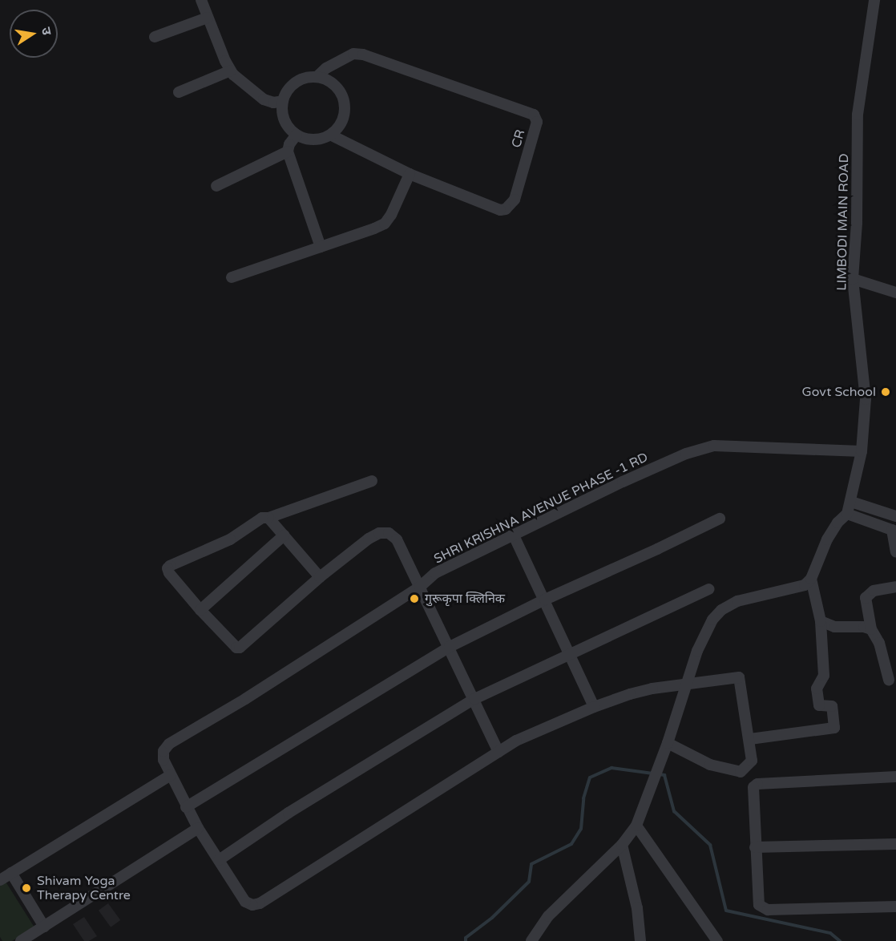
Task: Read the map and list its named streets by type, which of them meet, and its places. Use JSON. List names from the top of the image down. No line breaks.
{"streets":{"street":["CR","LIMBODI MAIN ROAD","SHRI KRISHNA AVENUE PHASE -1 RD"]},"crossings":[["LIMBODI MAIN ROAD","SHRI KRISHNA AVENUE PHASE -1 RD"]],"places":["Govt School","गुरूकृपा क्लिनिक","Shivam Yoga Therapy Centre"],"north":"right"}
